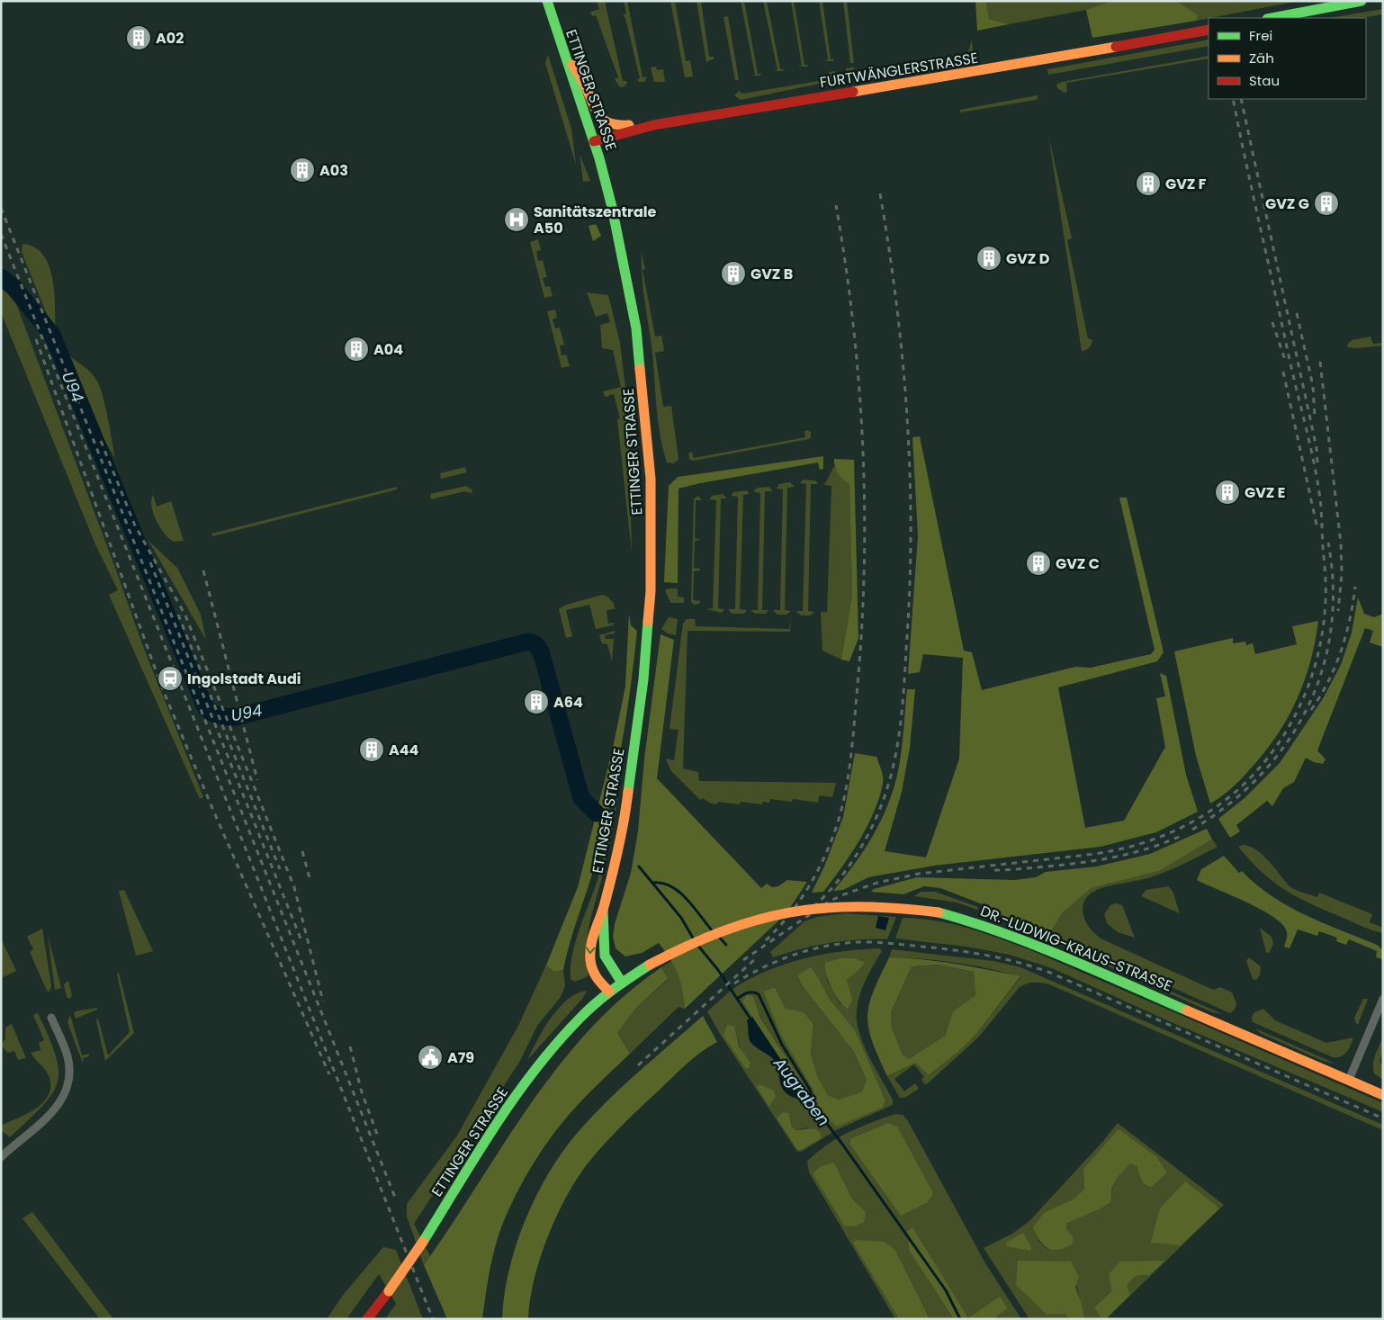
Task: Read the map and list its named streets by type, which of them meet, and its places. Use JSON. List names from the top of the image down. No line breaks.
{"streets":{"main road":["FURTWÄNGLERSTRASSE","ETTINGER STRASSE","DR.-LUDWIG-KRAUS-STRASSE"]},"crossings":[["FURTWÄNGLERSTRASSE","ETTINGER STRASSE"],["ETTINGER STRASSE","DR.-LUDWIG-KRAUS-STRASSE"]],"water":["U94","Augraben"],"places":{"building":["A02","A03","GVZ F","GVZ G","GVZ D","GVZ B","A04","GVZ E","GVZ C","A64","A44"],"hospital":["Sanitätszentrale A50"],"station":["Ingolstadt Audi"],"public building":["A79"]},"legend":["Frei","Zäh","Stau"]}
